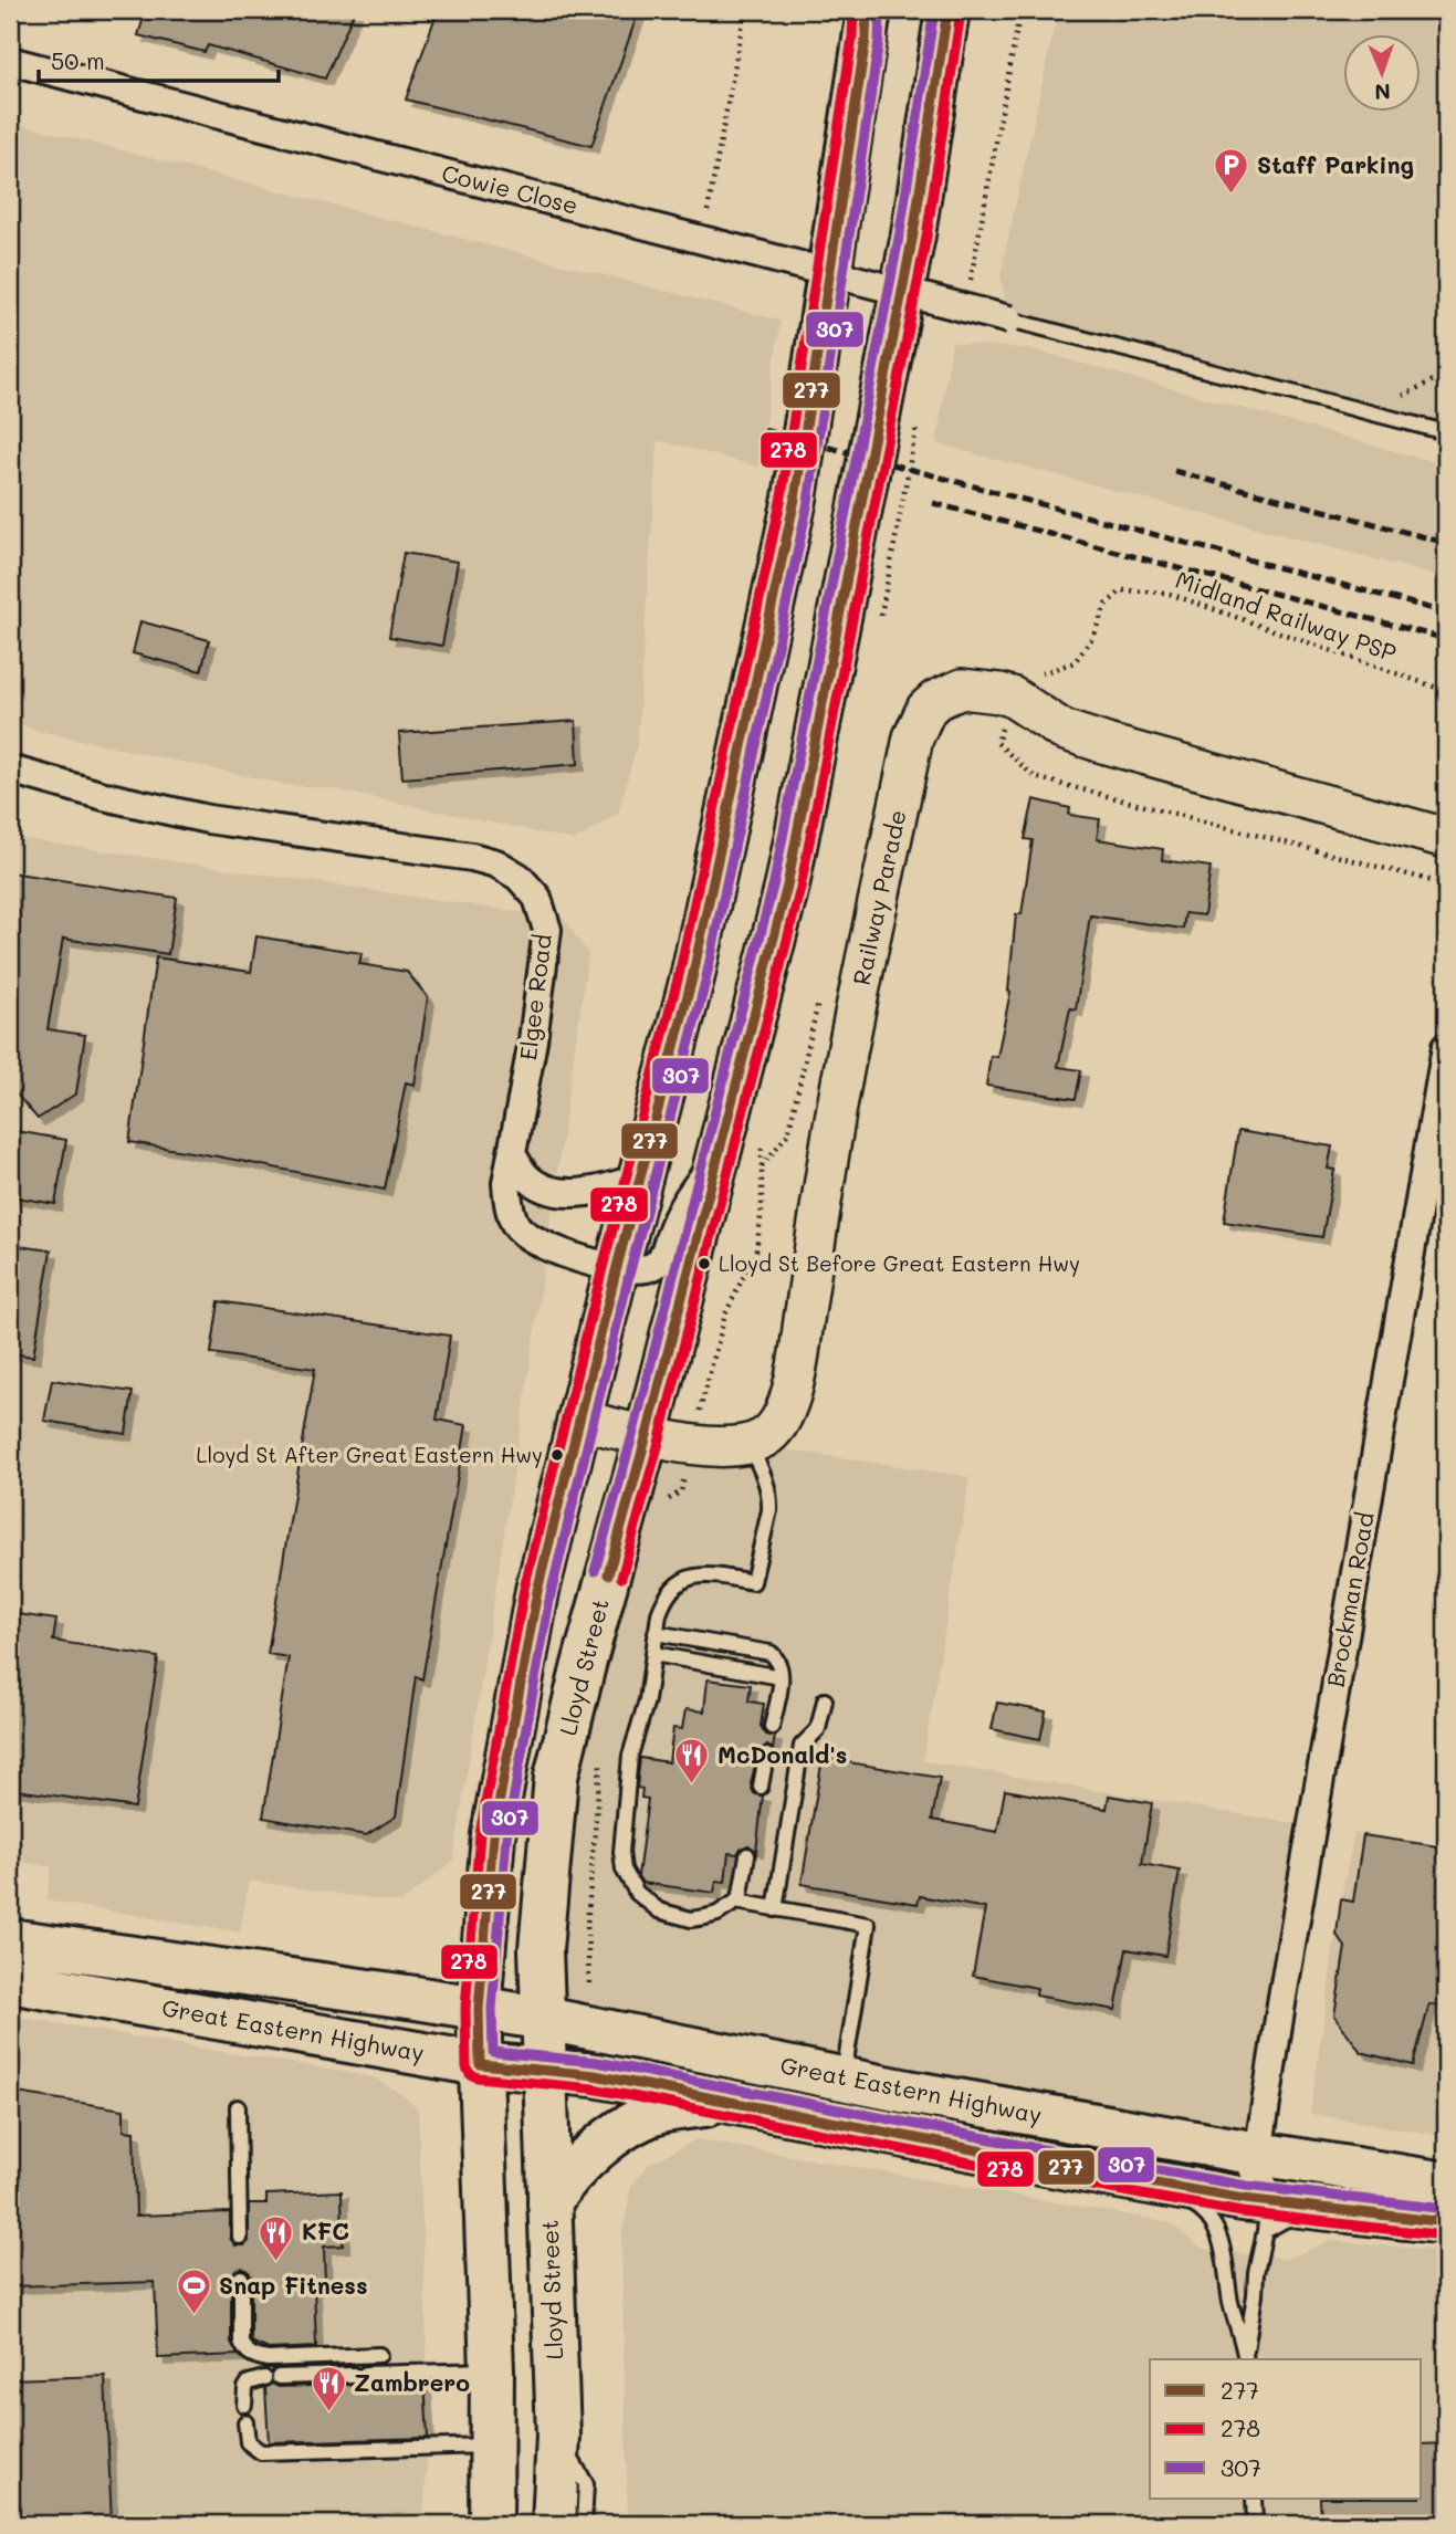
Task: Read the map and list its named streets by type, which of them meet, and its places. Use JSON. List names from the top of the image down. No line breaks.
{"streets":{"main road":["Lloyd Street","Great Eastern Highway"],"street":["Cowie Close","Railway Parade","Elgee Road","Brockman Road"],"path":["Midland Railway PSP"]},"crossings":[["Midland Railway PSP","Railway Parade"],["Elgee Road","Lloyd Street"],["Brockman Road","Great Eastern Highway"],["Lloyd Street","Great Eastern Highway"]],"places":{"parking":["Staff Parking"],"other":["Lloyd St Before Great Eastern Hwy","Lloyd St After Great Eastern Hwy"],"restaurant":["McDonald's","KFC","Zambrero"],"sports":["Snap Fitness"]},"lines":["transit line 277","transit line 278","transit line 307"],"legend":["277","278","307"],"scale_bar":"50 m","north":"bottom"}
